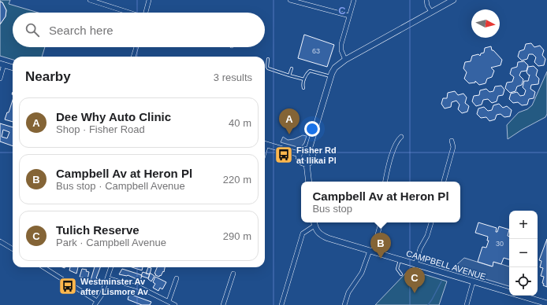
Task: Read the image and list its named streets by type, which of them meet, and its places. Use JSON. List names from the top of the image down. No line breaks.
{"streets":{"main road":["CAMPBELL AVENUE"]},"places":{"bus stop":["Fisher Rd at Ilikai Pl","Westminster Av after Lismore Av"]},"house_numbers":["63","30"],"north":"right","page":{"search":"Search here","heading":["Nearby","3 results"],"list":[{"mark":"A","name":"Dee Why Auto Clinic","note":"Shop · Fisher Road","value":"40 m"},{"mark":"B","name":"Campbell Av at Heron Pl","note":"Bus stop · Campbell Avenue","value":"220 m"},{"mark":"C","name":"Tulich Reserve","note":"Park · Campbell Avenue","value":"290 m"}],"pins":["A","B","C"],"popup":["Campbell Av at Heron Pl","Bus stop"],"map_buttons":["+","−"]},"grid":{"columns":["C"]}}
